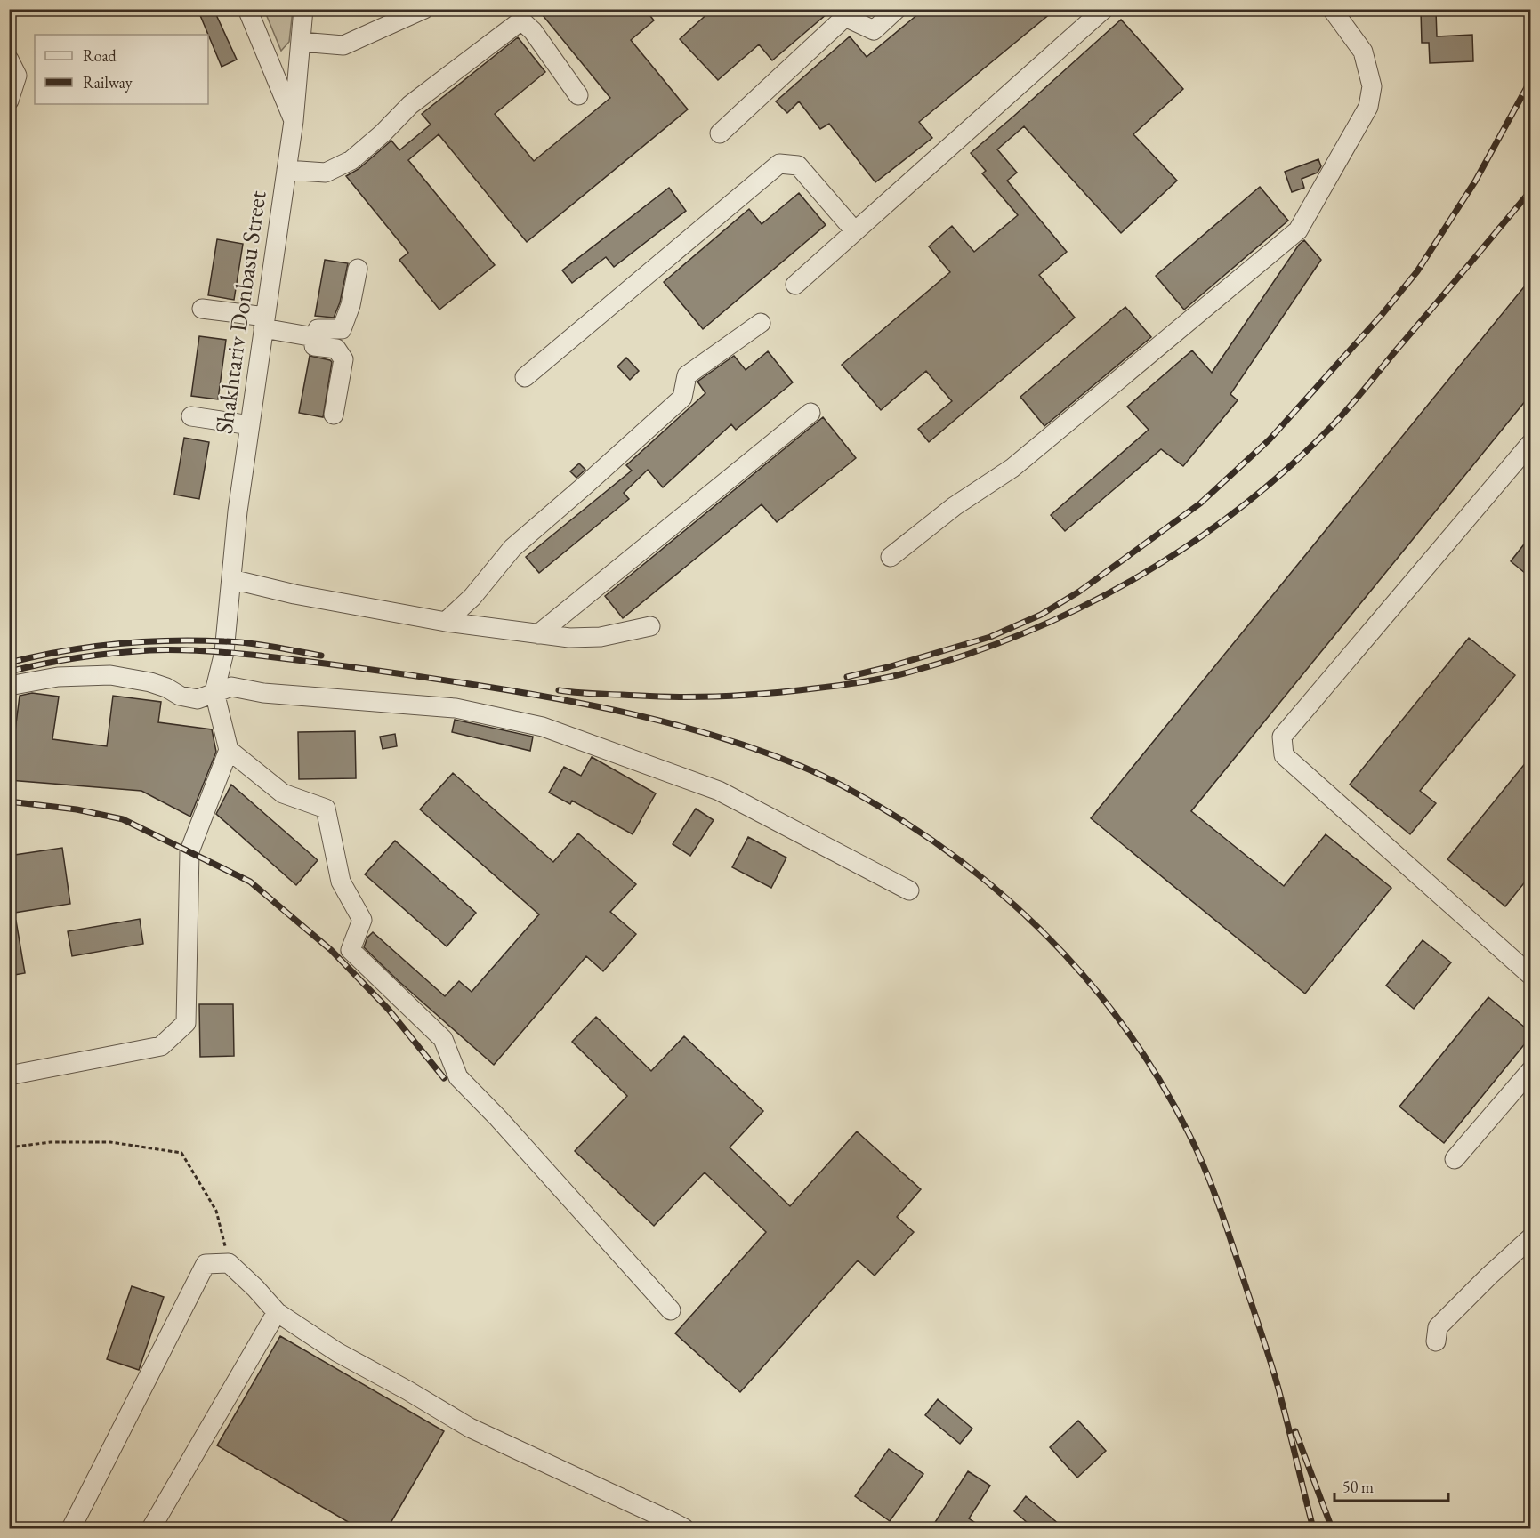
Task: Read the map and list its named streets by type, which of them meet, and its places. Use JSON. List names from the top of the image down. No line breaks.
{"streets":{"street":["Shakhtariv Donbasu Street"]},"legend":["Road","Railway"],"scale_bar":"50 m"}
